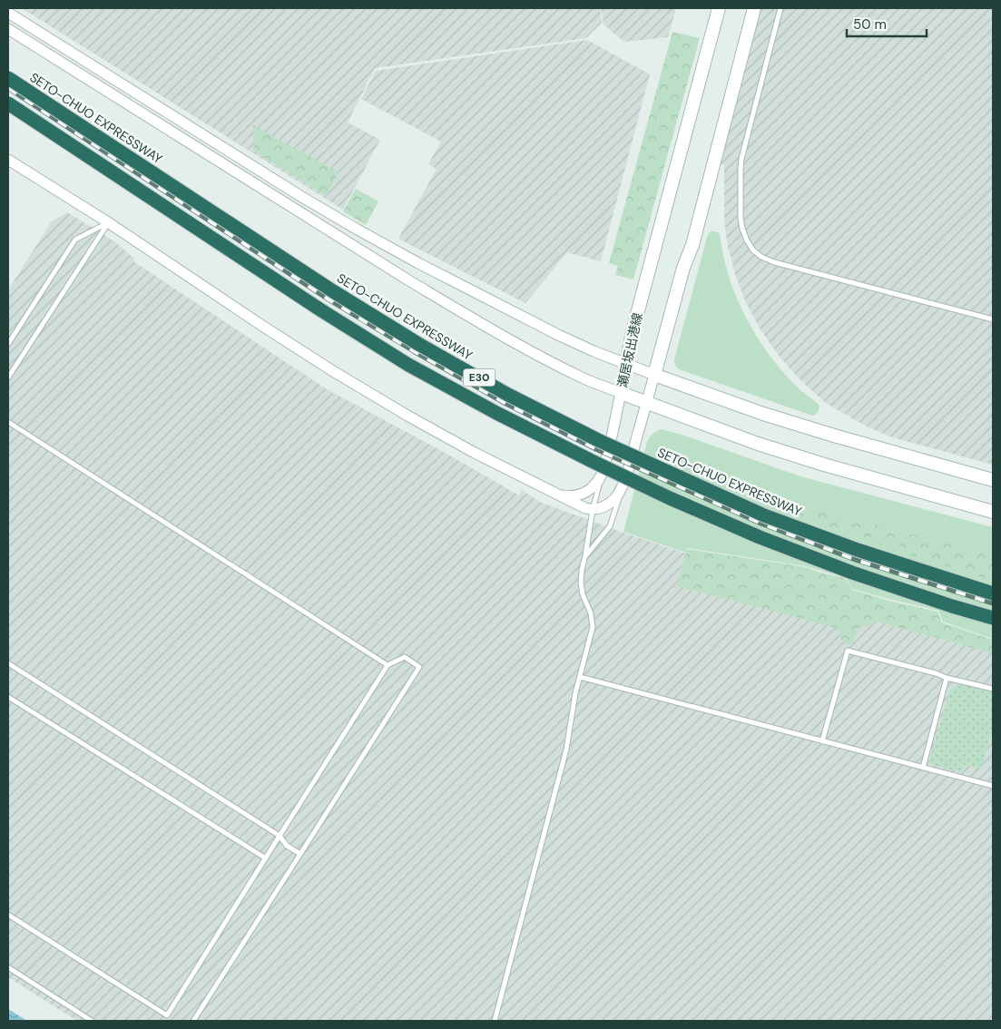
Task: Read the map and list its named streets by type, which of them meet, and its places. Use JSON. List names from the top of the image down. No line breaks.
{"streets":{"highway":["SETO-CHUO EXPRESSWAY","E30"],"main road":["瀬居坂出港線"]},"scale_bar":"50 m"}
